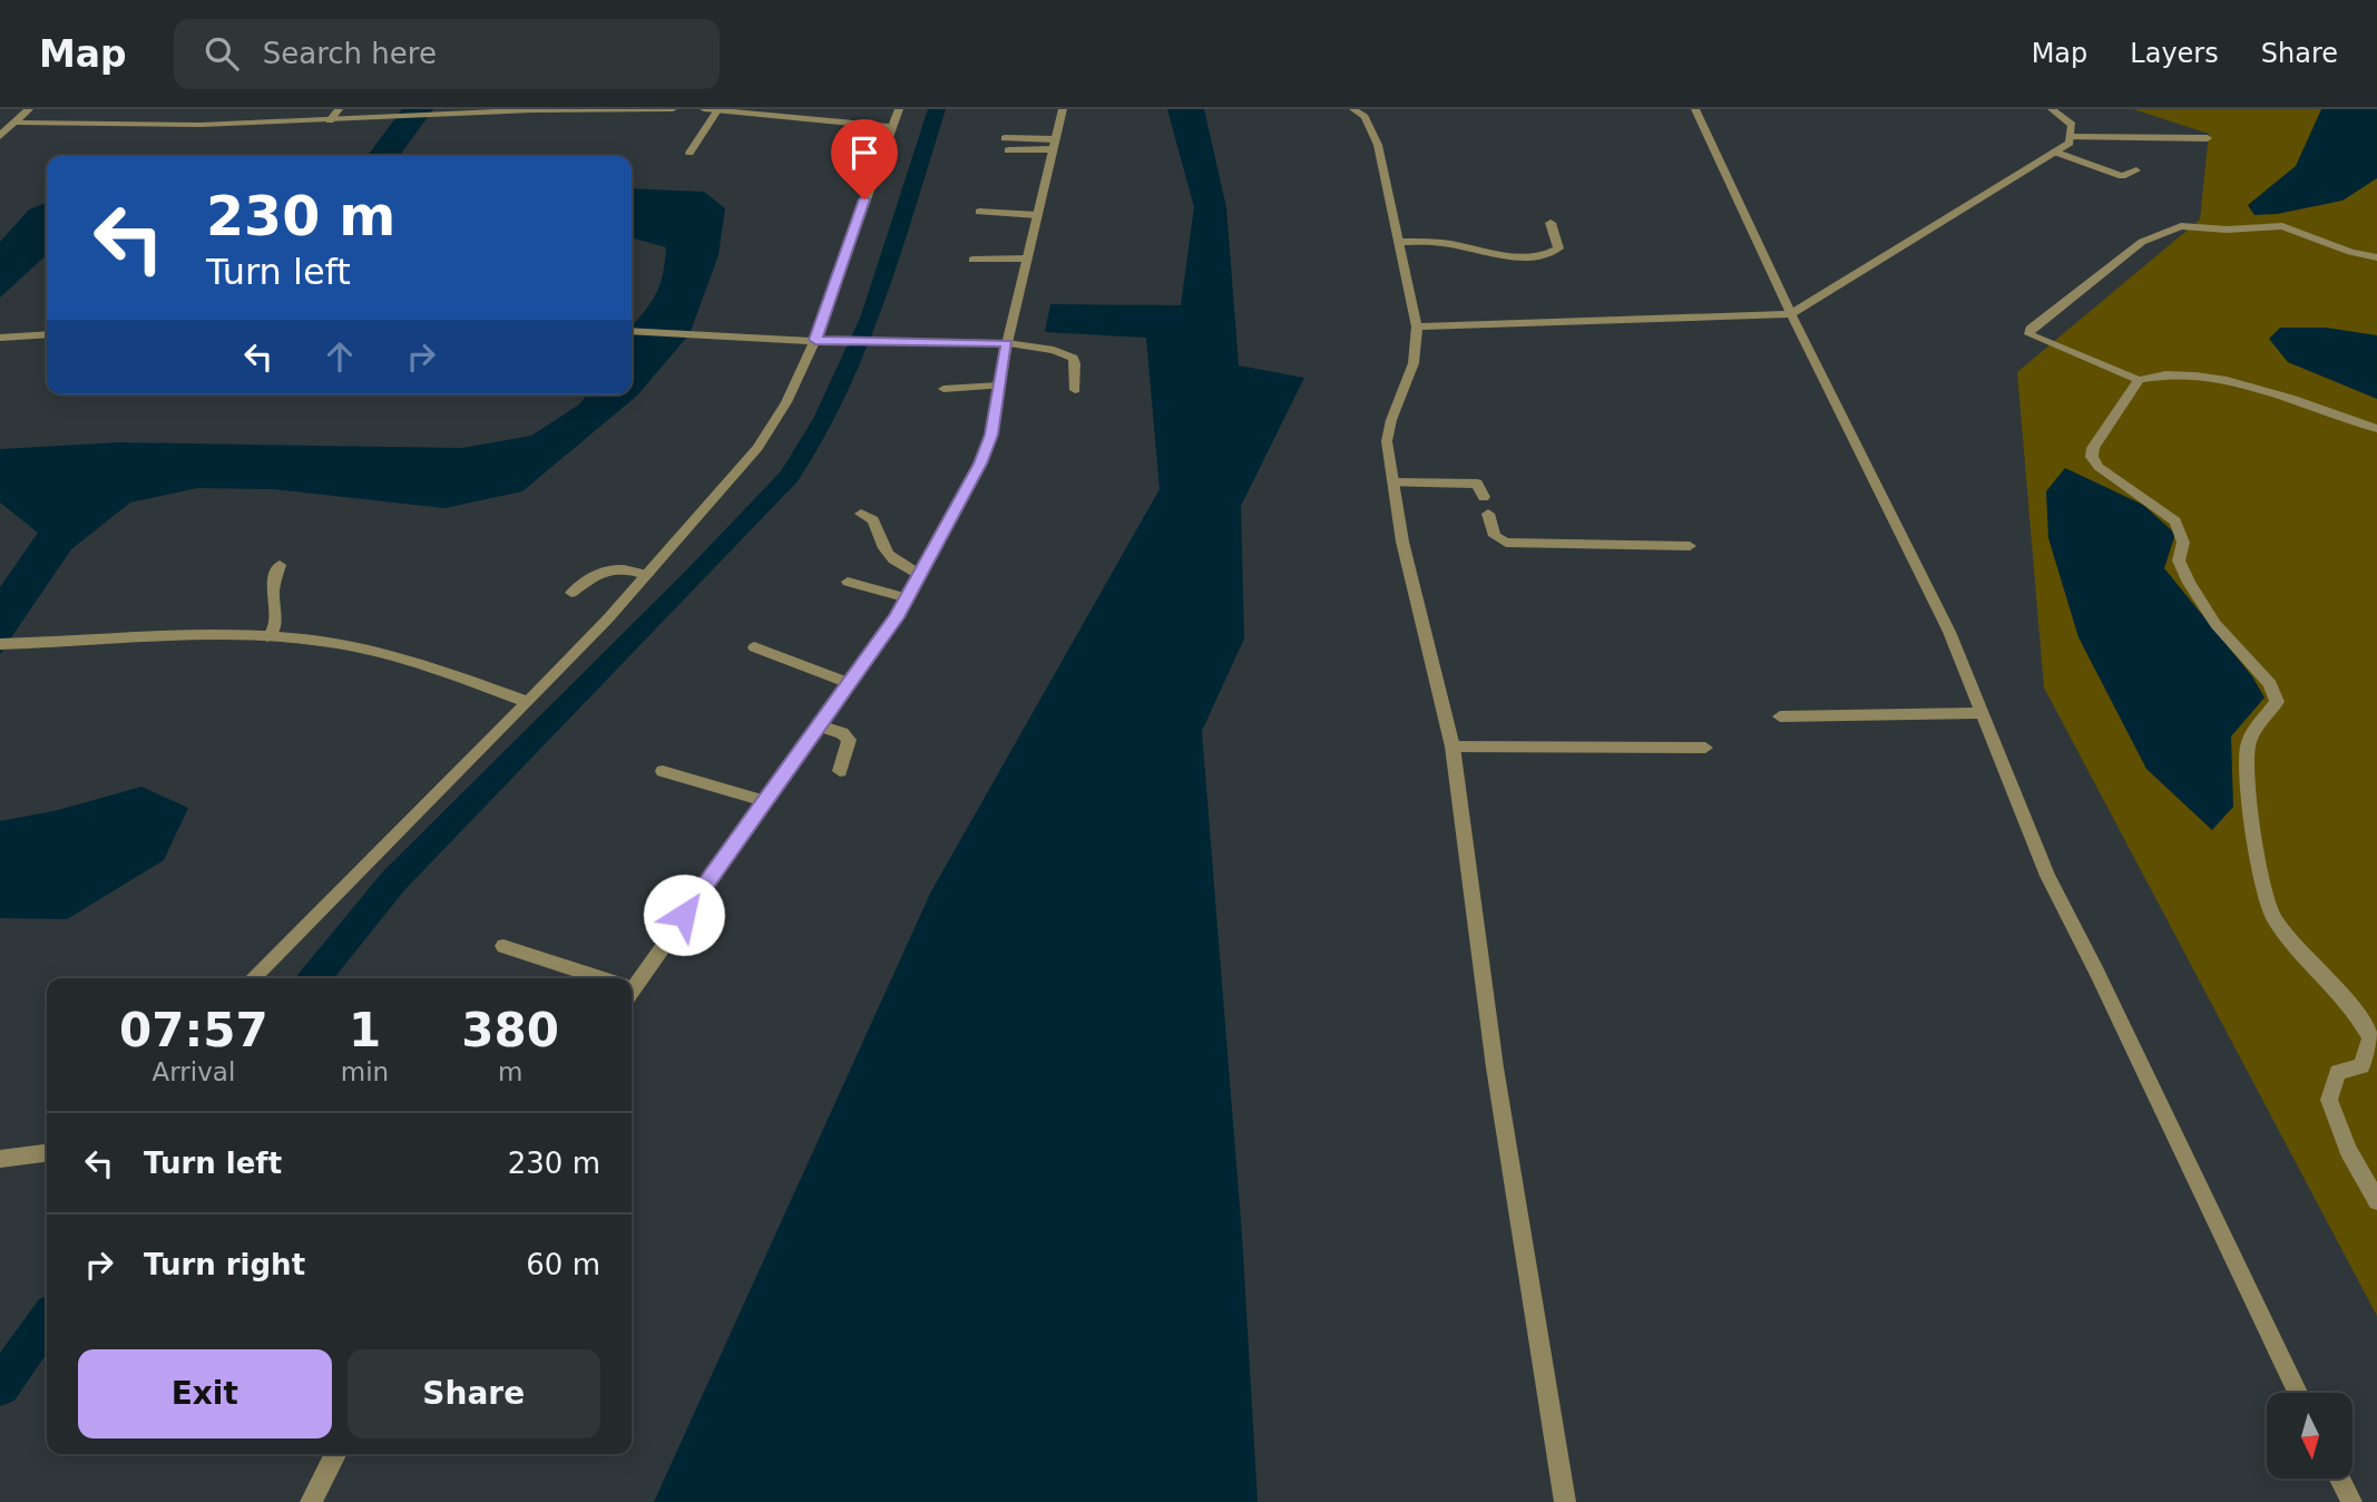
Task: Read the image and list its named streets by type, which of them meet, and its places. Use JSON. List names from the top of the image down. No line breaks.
{"north":"bottom","page":{"header":"Map","search":"Search here","nav":["Map","Layers","Share"],"turn":["230 m","Turn left"],"eta":["07:57","Arrival","1","min","380","m"],"list":[{"name":"Turn left","value":"230 m"},{"name":"Turn right","value":"60 m"}],"buttons":["Exit","Share"]}}
